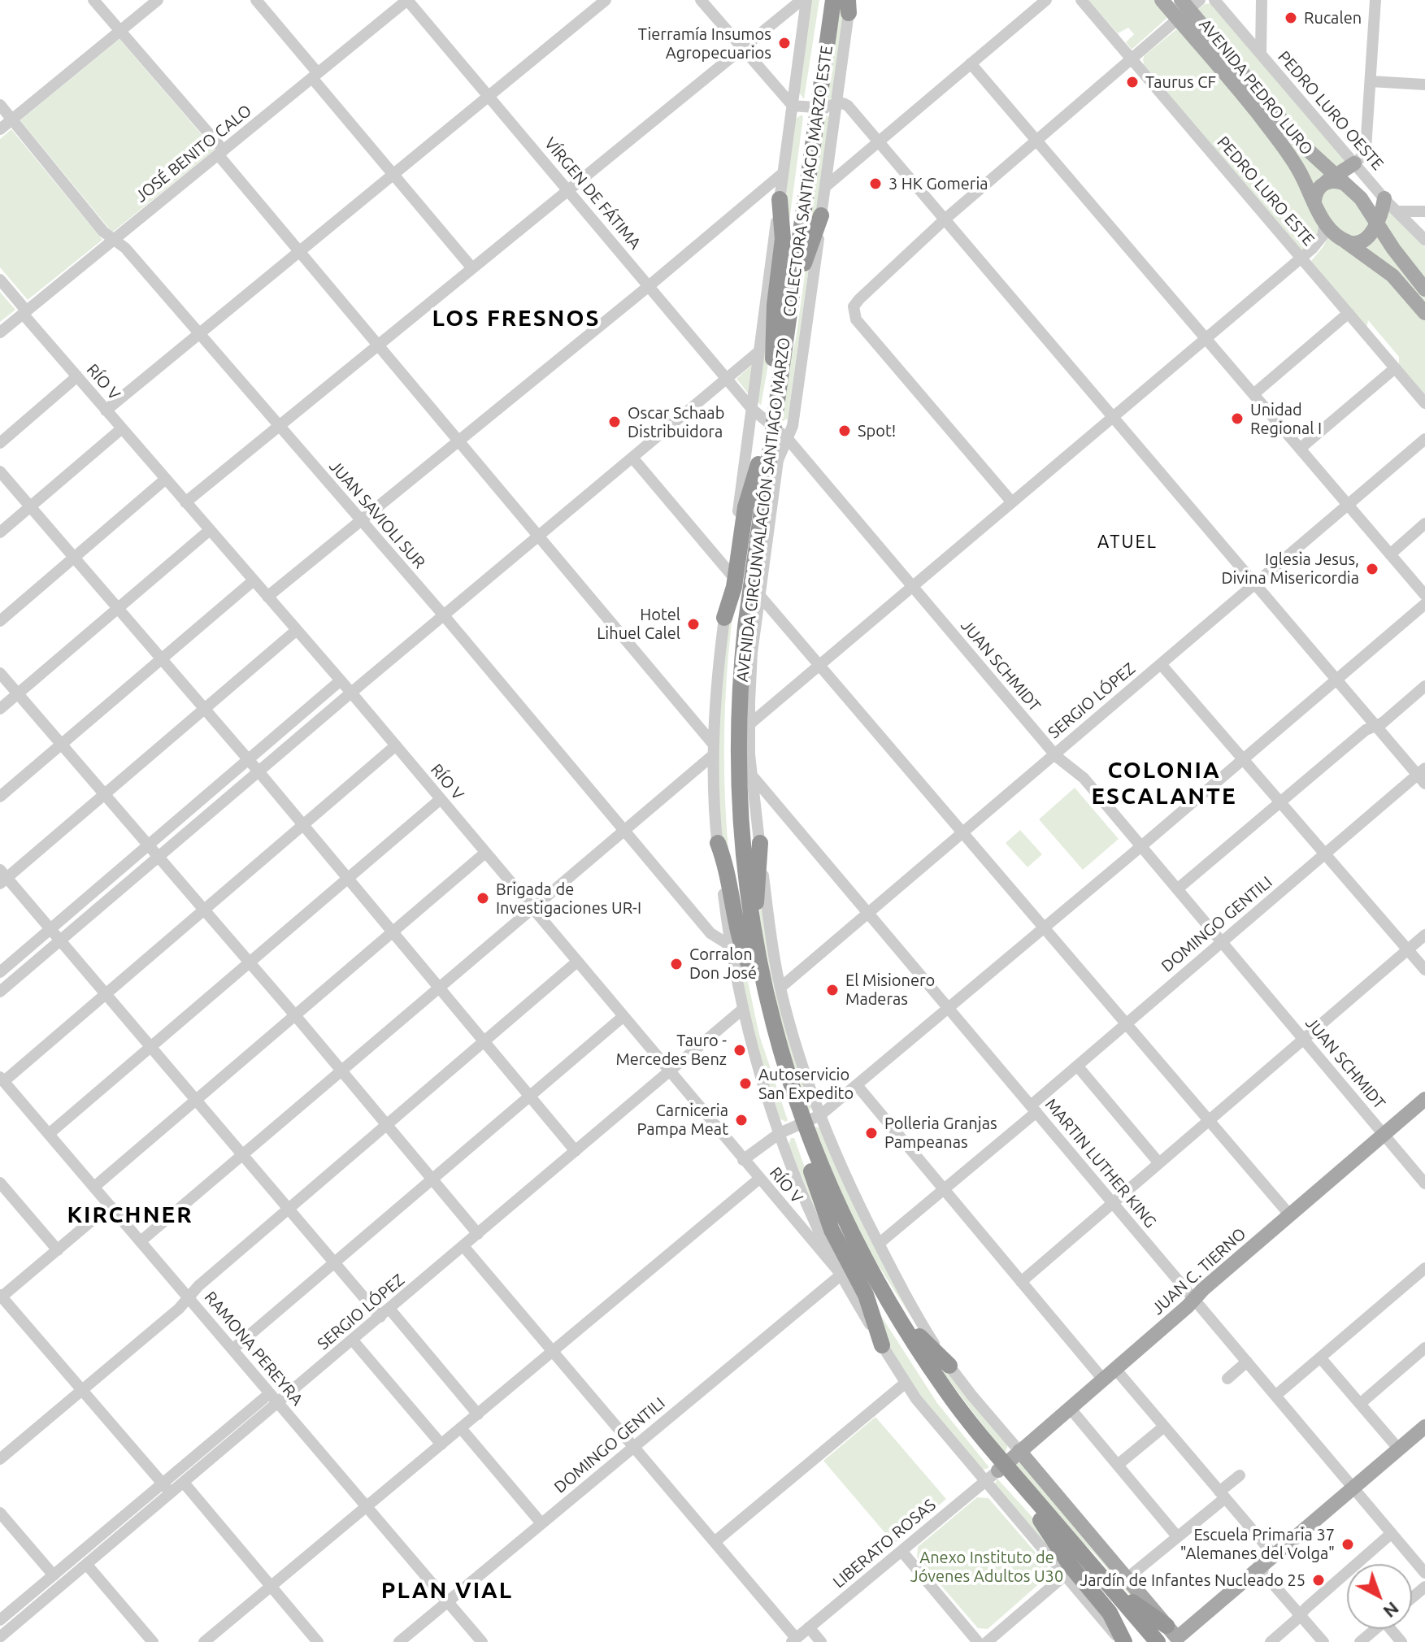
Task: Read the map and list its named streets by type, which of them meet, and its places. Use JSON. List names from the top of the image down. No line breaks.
{"streets":{"highway":["AVENIDA CIRCUNVALACIÓN SANTIAGO MARZO"],"main road":["AVENIDA PEDRO LURO","COLECTORA SANTIAGO MARZO ESTE","JUAN C. TIERNO"],"street":["PEDRO LURO OESTE","JOSÉ BENITO CALO","PEDRO LURO ESTE","VÍRGEN DE FÁTIMA","RÍO V","JUAN SAVIOLI SUR","JUAN SCHMIDT","SERGIO LÓPEZ","DOMINGO GENTILI","MARTIN LUTHER KING","RAMONA PEREYRA","LIBERATO ROSAS"]},"crossings":[["JOSÉ BENITO CALO","VÍRGEN DE FÁTIMA"],["JOSÉ BENITO CALO","RÍO V"],["JOSÉ BENITO CALO","JUAN SAVIOLI SUR"],["COLECTORA SANTIAGO MARZO ESTE","AVENIDA CIRCUNVALACIÓN SANTIAGO MARZO"],["COLECTORA SANTIAGO MARZO ESTE","JUAN SCHMIDT"],["COLECTORA SANTIAGO MARZO ESTE","SERGIO LÓPEZ"],["COLECTORA SANTIAGO MARZO ESTE","DOMINGO GENTILI"],["COLECTORA SANTIAGO MARZO ESTE","MARTIN LUTHER KING"],["COLECTORA SANTIAGO MARZO ESTE","JUAN C. TIERNO"],["VÍRGEN DE FÁTIMA","JUAN SCHMIDT"],["RÍO V","SERGIO LÓPEZ"],["RÍO V","DOMINGO GENTILI"],["AVENIDA CIRCUNVALACIÓN SANTIAGO MARZO","JUAN SCHMIDT"],["AVENIDA CIRCUNVALACIÓN SANTIAGO MARZO","JUAN C. TIERNO"],["AVENIDA CIRCUNVALACIÓN SANTIAGO MARZO","LIBERATO ROSAS"],["JUAN SCHMIDT","SERGIO LÓPEZ"],["JUAN SCHMIDT","DOMINGO GENTILI"],["JUAN SCHMIDT","JUAN C. TIERNO"],["SERGIO LÓPEZ","MARTIN LUTHER KING"],["SERGIO LÓPEZ","RAMONA PEREYRA"],["DOMINGO GENTILI","MARTIN LUTHER KING"],["DOMINGO GENTILI","RAMONA PEREYRA"],["MARTIN LUTHER KING","JUAN C. TIERNO"],["JUAN C. TIERNO","LIBERATO ROSAS"]],"districts":["LOS FRESNOS","ATUEL","COLONIA ESCALANTE","KIRCHNER","PLAN VIAL"],"parks":["Anexo Instituto de Jóvenes Adultos U30"],"places":["Rucalen","Tierramía Insumos Agropecuarios","Taurus CF","3 HK Gomeria","Unidad Regional I","Oscar Schaab Distribuidora","Spot!","Iglesia Jesus, Divina Misericordia","Hotel Lihuel Calel","Brigada de Investigaciones UR-I","Corralon Don José","El Misionero Maderas","Tauro - Mercedes Benz","Autoservicio San Expedito","Carniceria Pampa Meat","Polleria Granjas Pampeanas","Escuela Primaria 37 \"Alemanes del Volga\"","Jardín de Infantes Nucleado 25"],"north":"bottom right"}
